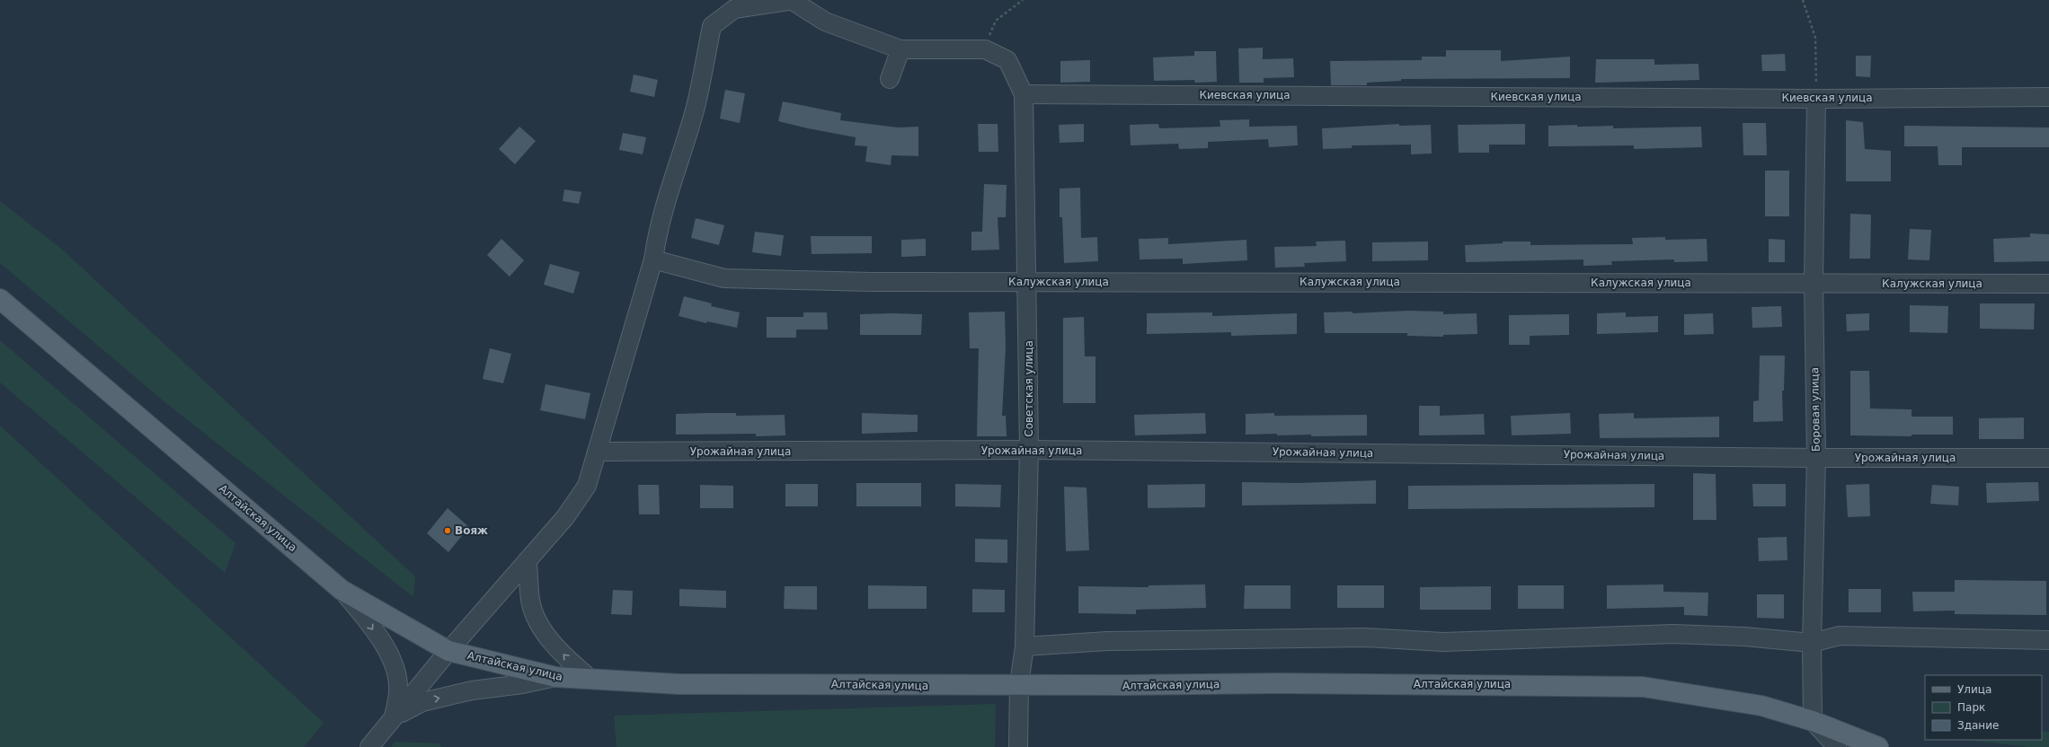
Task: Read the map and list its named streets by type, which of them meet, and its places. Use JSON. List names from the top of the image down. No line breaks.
{"streets":{"main road":["Алтайская улица"],"street":["Киевская улица","Калужская улица","Советская улица","Боровая улица","Урожайная улица"]},"crossings":[["Киевская улица","Советская улица"],["Киевская улица","Боровая улица"],["Калужская улица","Советская улица"],["Калужская улица","Боровая улица"],["Советская улица","Урожайная улица"],["Советская улица","Алтайская улица"],["Боровая улица","Урожайная улица"],["Боровая улица","Алтайская улица"]],"places":["Вояж"],"legend":["Улица","Парк","Здание"]}
